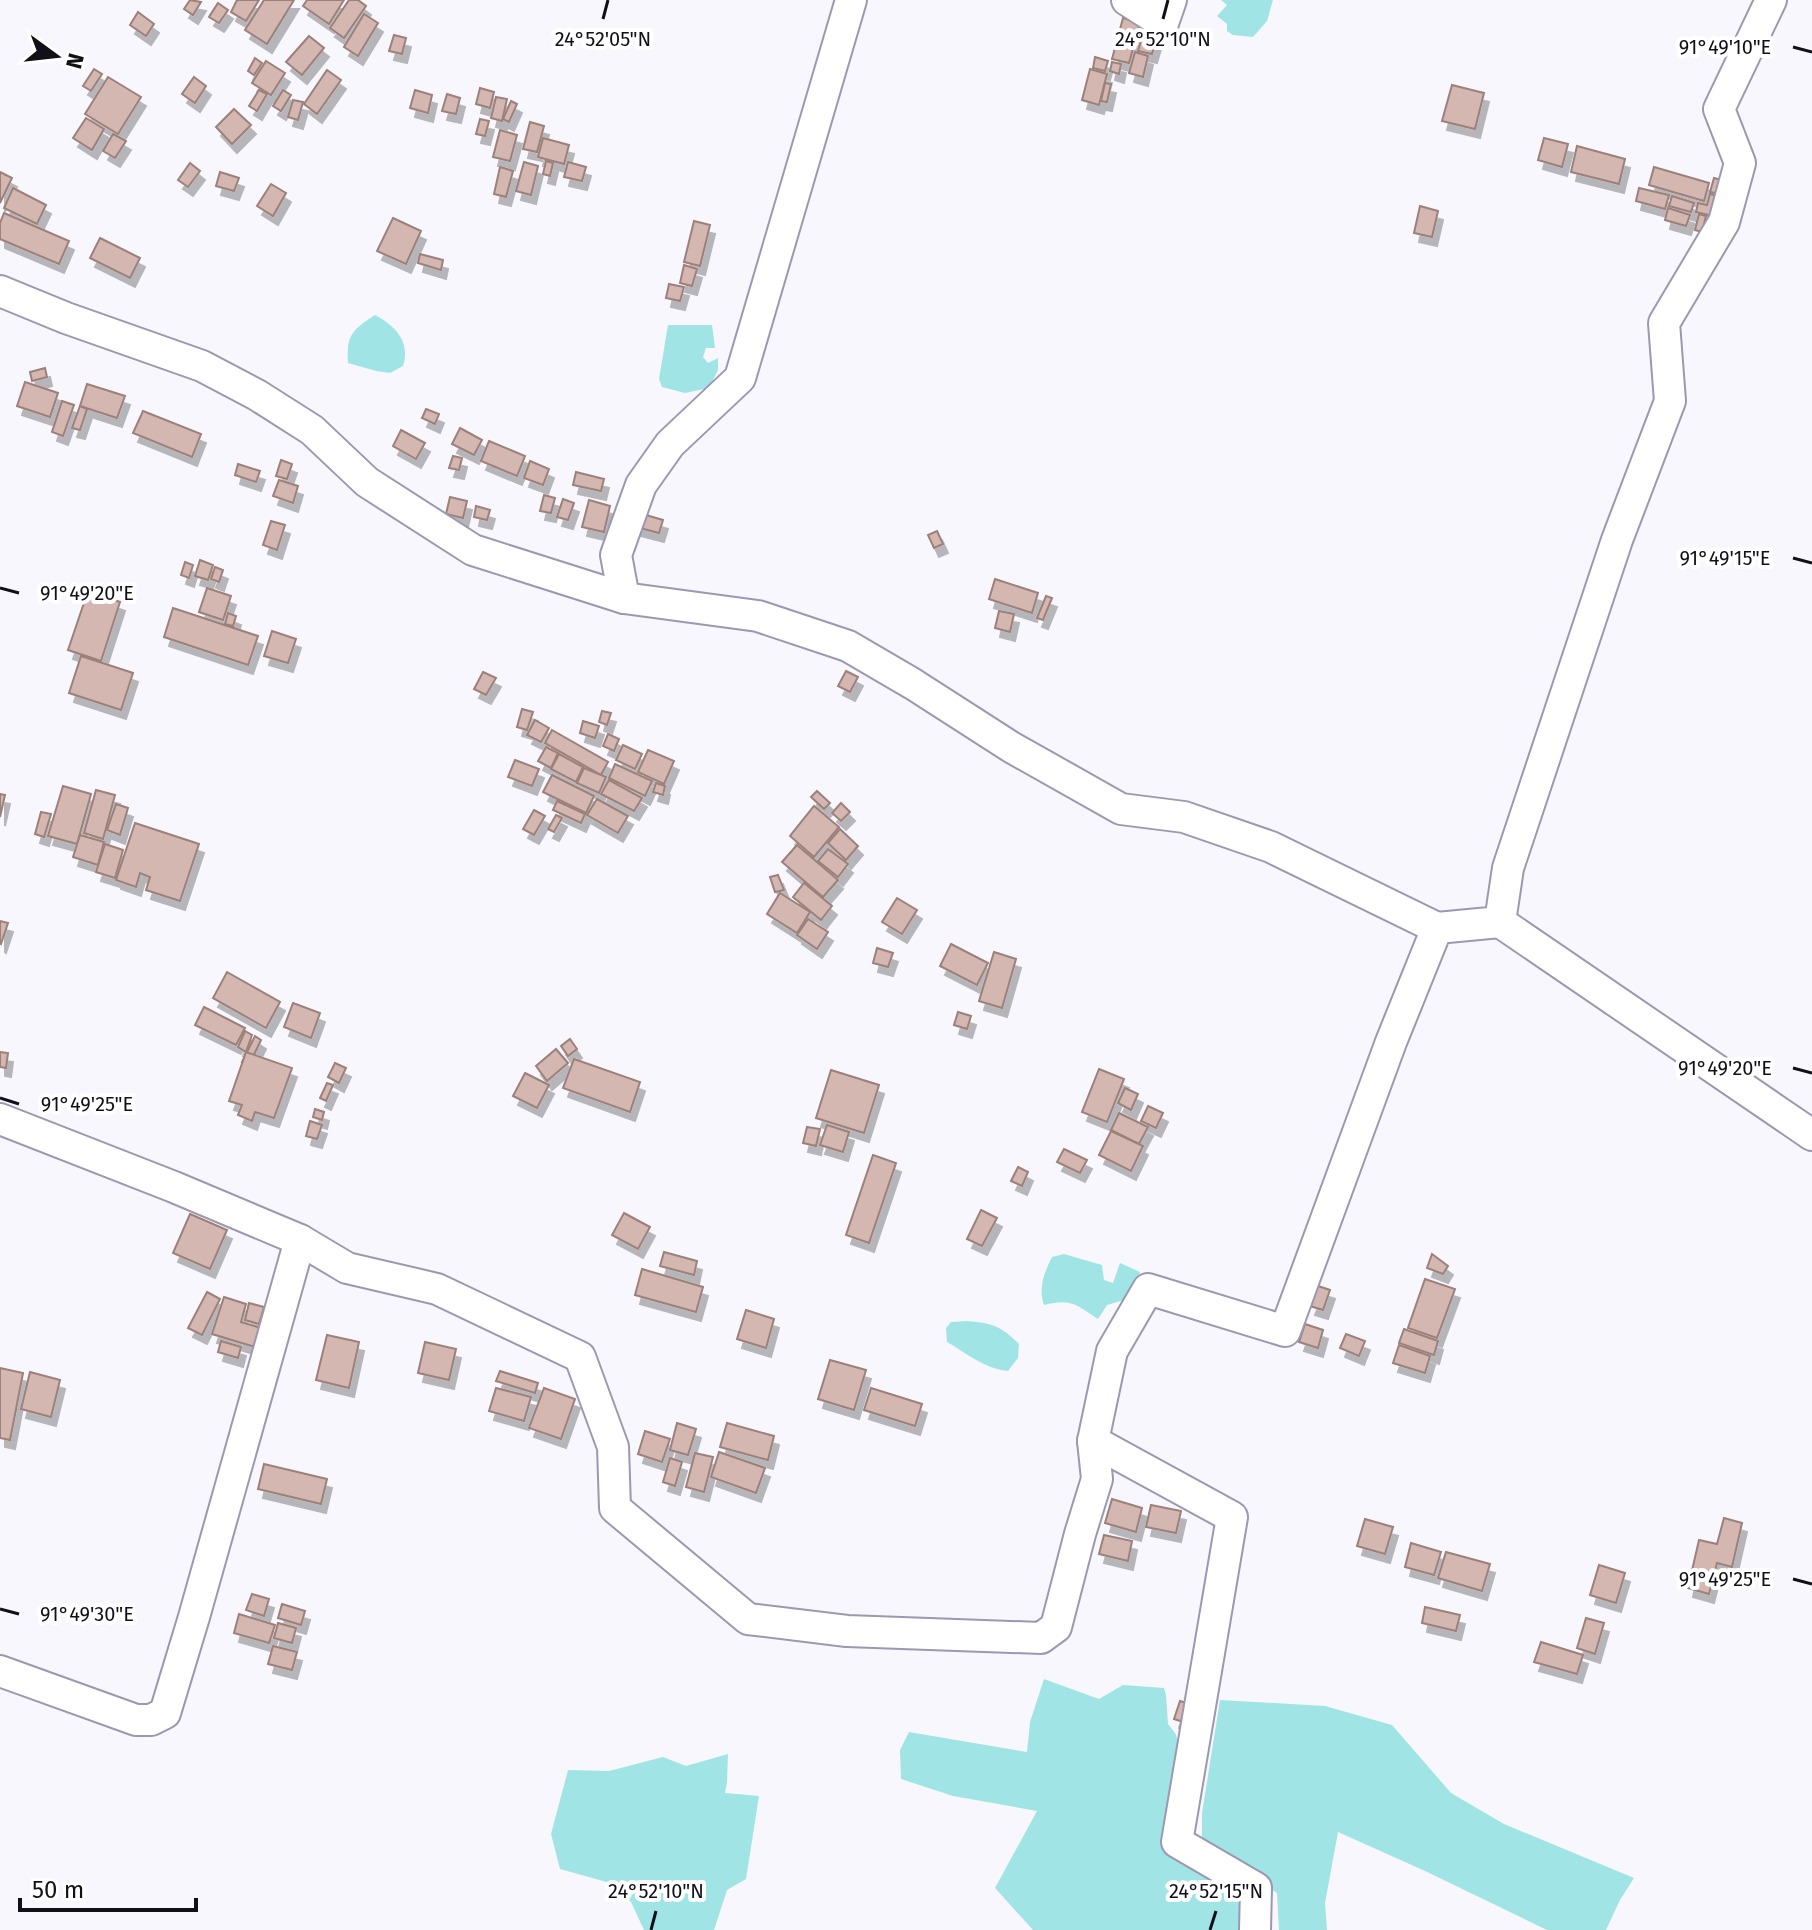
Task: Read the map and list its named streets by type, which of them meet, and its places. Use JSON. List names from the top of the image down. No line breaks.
{"scale_bar":"50 m","north":"right","coordinates":["24°52'05\"N","24°52'10\"N","91°49'10\"E","91°49'15\"E","91°49'20\"E","91°49'25\"E","91°49'30\"E","24°52'15\"N"]}
